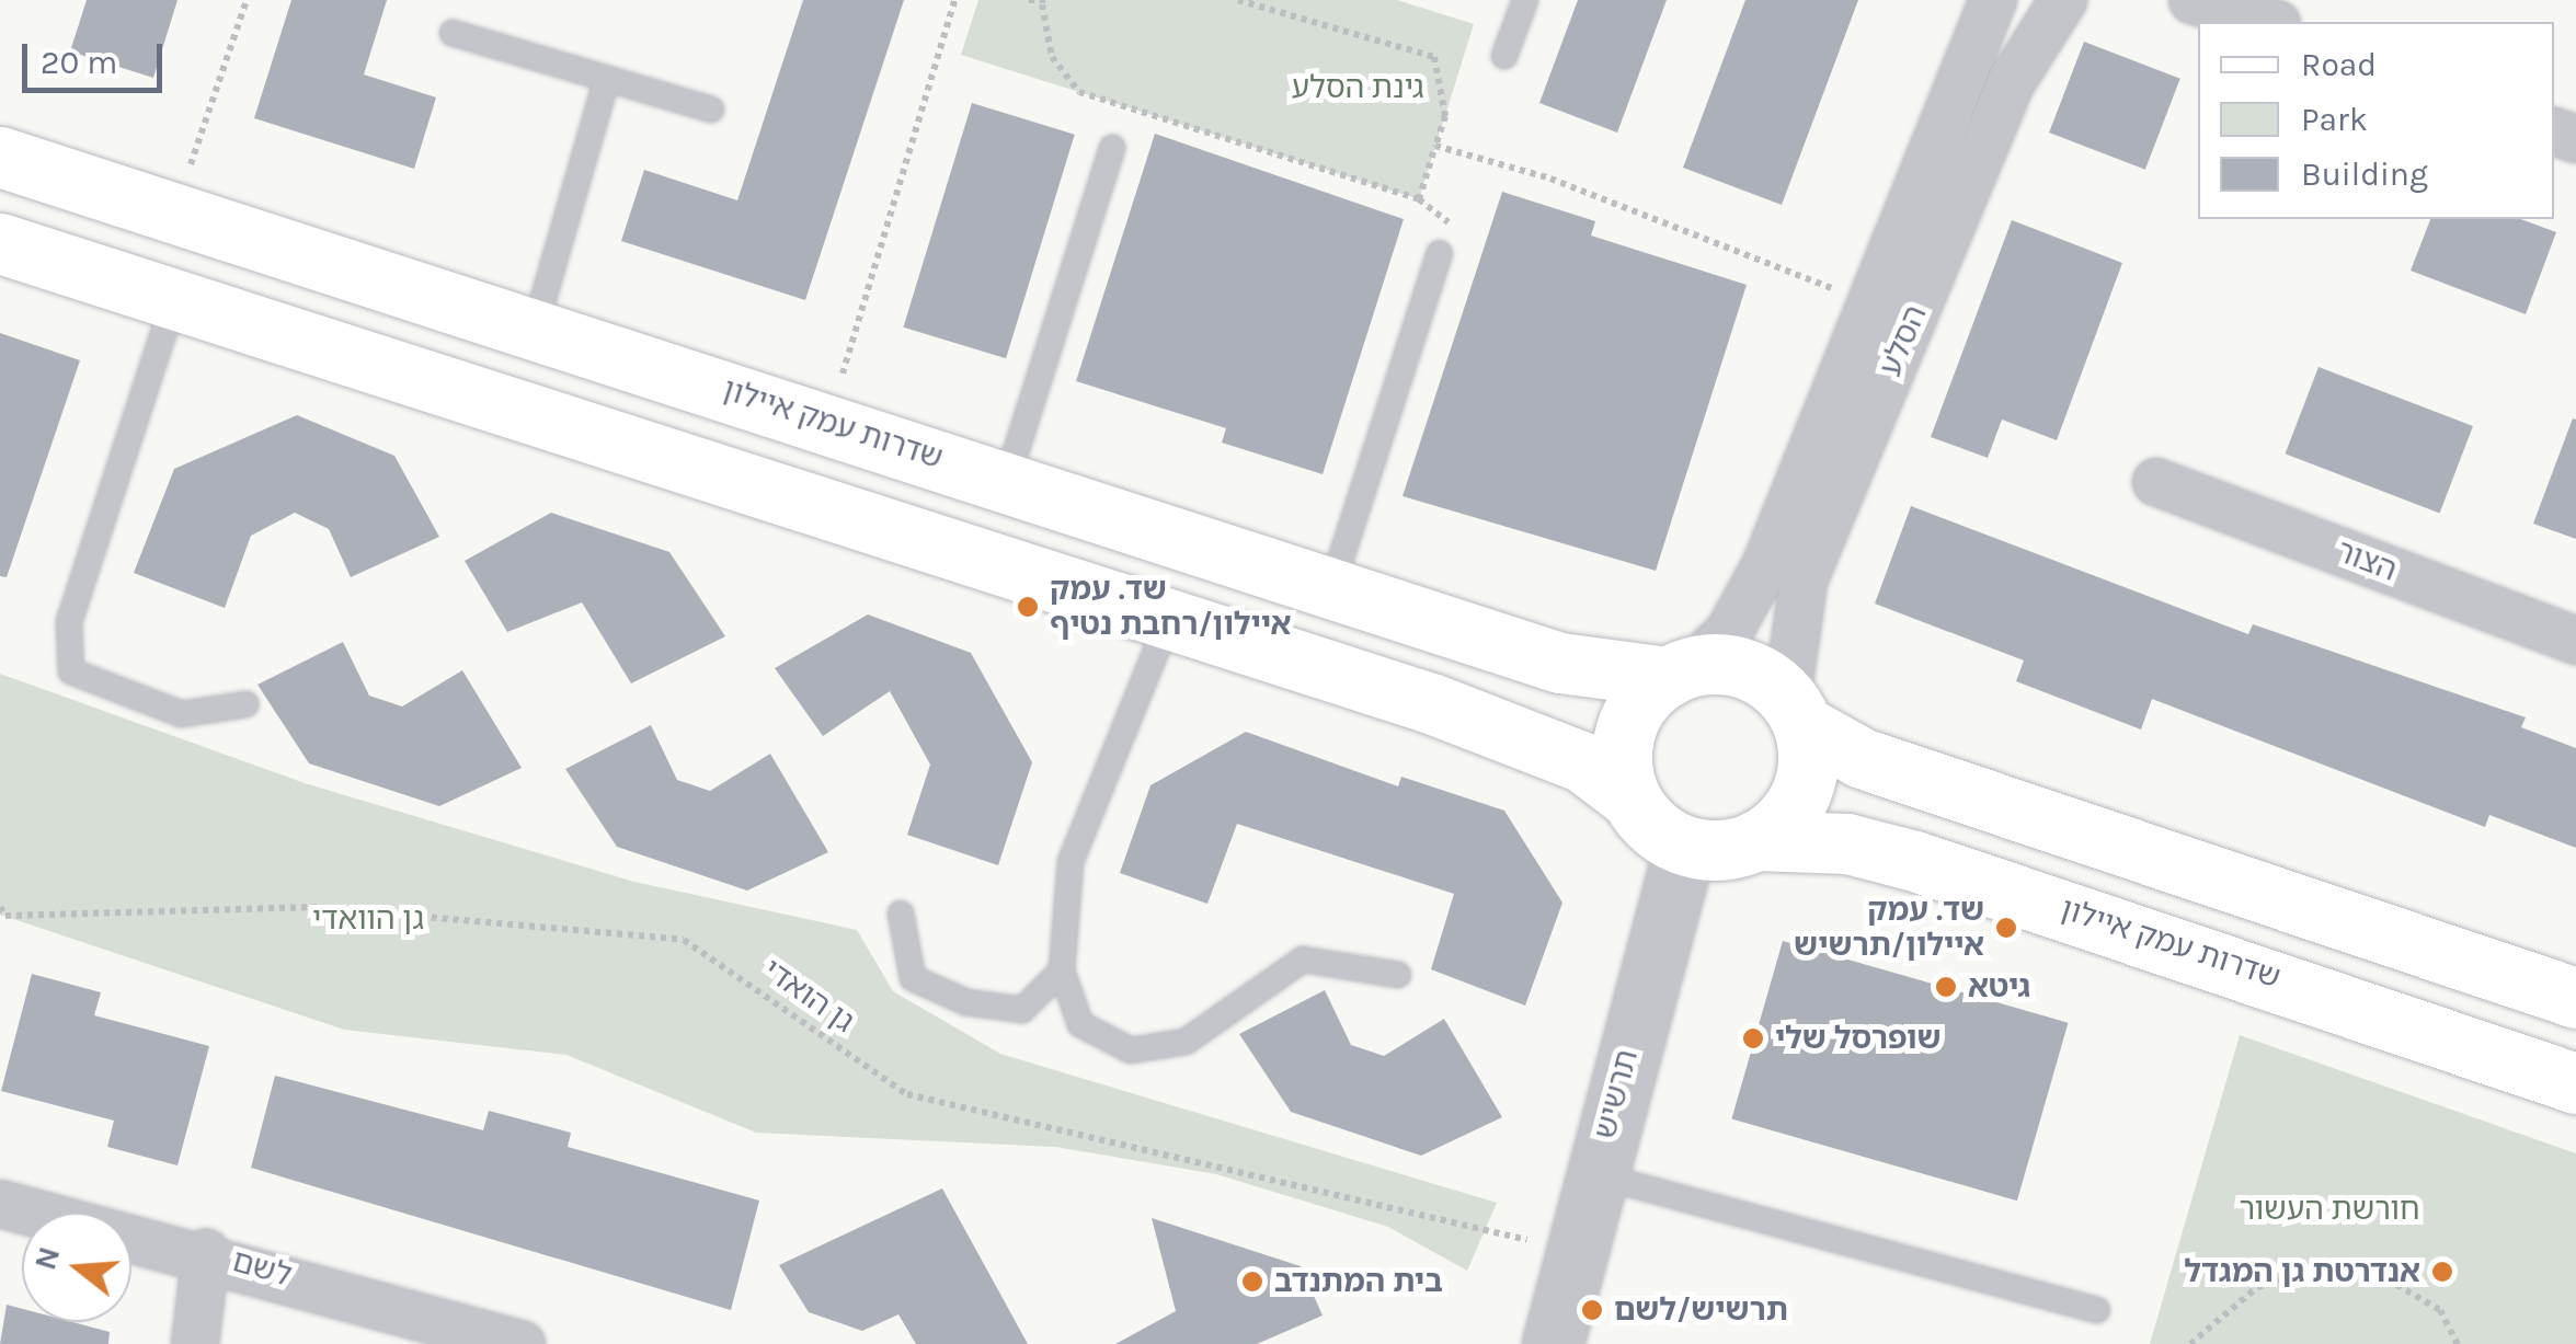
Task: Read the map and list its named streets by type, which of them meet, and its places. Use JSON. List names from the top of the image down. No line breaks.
{"streets":{"main road":["שדרות עמק איילון"],"street":["הסלע","הצור","תרשיש","לשם"],"path":["גן הואדי"]},"crossings":[["הסלע","שדרות עמק איילון"],["הסלע","תרשיש"],["שדרות עמק איילון","תרשיש"],["גן הואדי","תרשיש"]],"parks":["גינת הסלע","גן הוואדי","חורשת העשור"],"places":["שד. עמק איילון/רחבת נטיף","שד. עמק איילון/תרשיש","גיטא","שופרסל שלי","אנדרטת גן המגדל","בית המתנדב","תרשיש/לשם"],"legend":["Road","Park","Building"],"scale_bar":"20 m","north":"left"}
